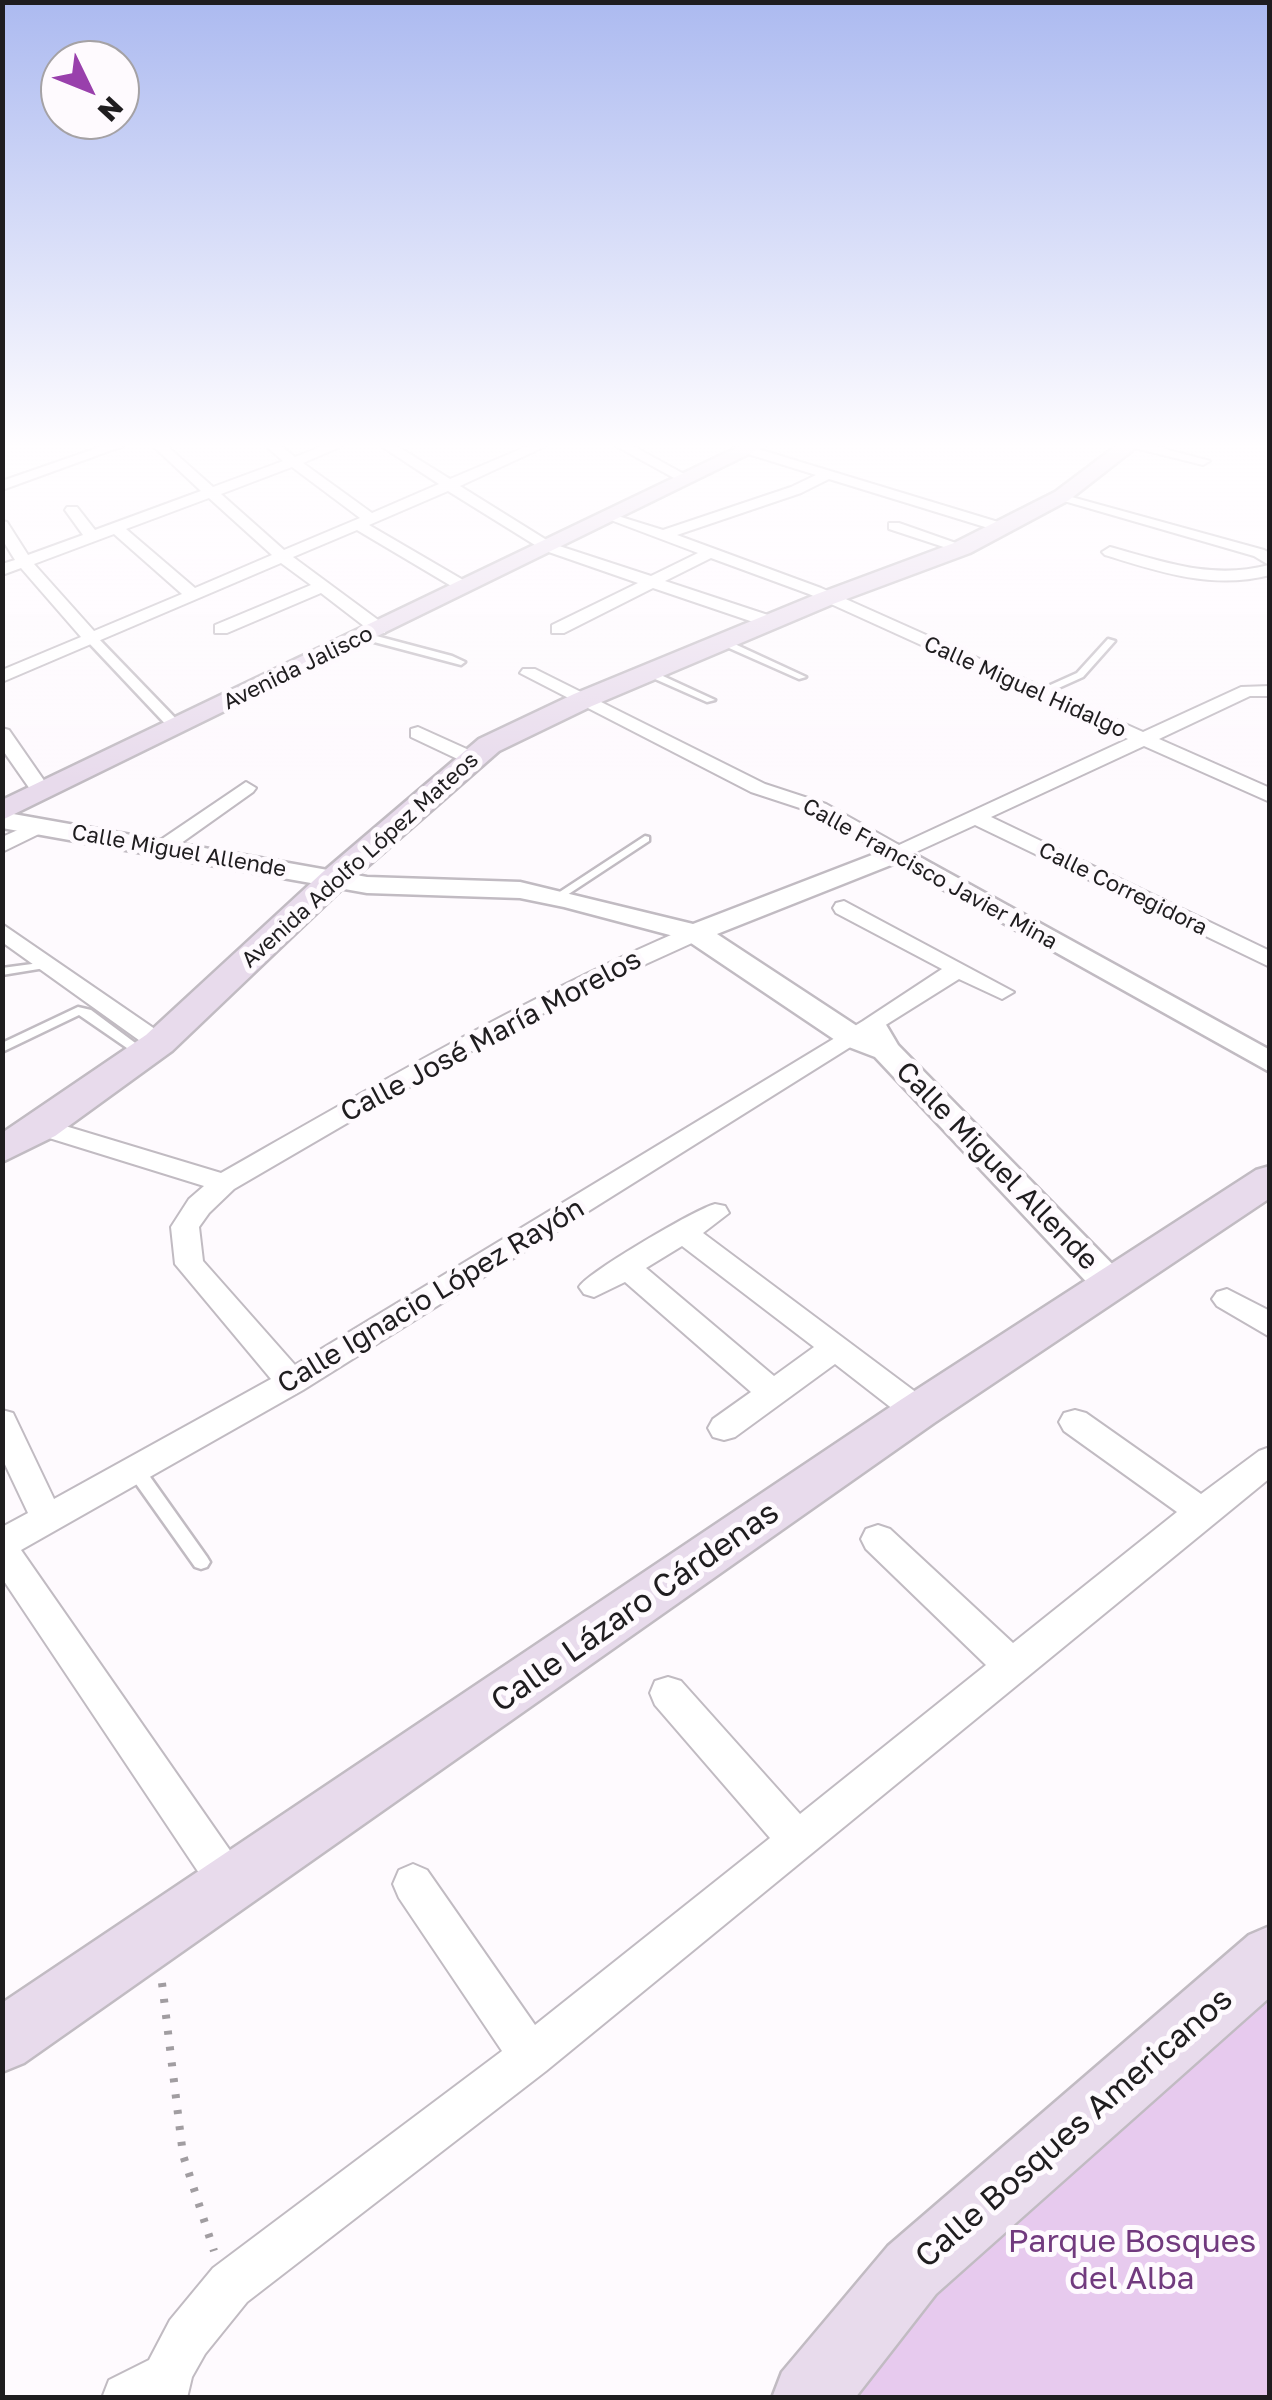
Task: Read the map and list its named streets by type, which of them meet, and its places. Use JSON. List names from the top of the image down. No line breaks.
{"streets":{"main road":["Avenida Jalisco","Avenida Adolfo López Mateos","Calle Lázaro Cárdenas","Calle Bosques Americanos"],"street":["Calle Miguel Hidalgo","Calle Miguel Allende","Calle Francisco Javier Mina","Calle Corregidora","Calle José María Morelos","Calle Ignacio López Rayón"]},"crossings":[["Calle Miguel Hidalgo","Avenida Adolfo López Mateos"],["Calle Miguel Hidalgo","Calle José María Morelos"],["Calle Miguel Allende","Avenida Adolfo López Mateos"],["Calle Miguel Allende","Calle José María Morelos"],["Calle Miguel Allende","Calle Ignacio López Rayón"],["Calle Miguel Allende","Calle Lázaro Cárdenas"],["Avenida Adolfo López Mateos","Calle Francisco Javier Mina"],["Calle Francisco Javier Mina","Calle José María Morelos"],["Calle Corregidora","Calle José María Morelos"],["Calle José María Morelos","Calle Ignacio López Rayón"]],"parks":["Parque Bosques del Alba"],"north":"bottom right"}
